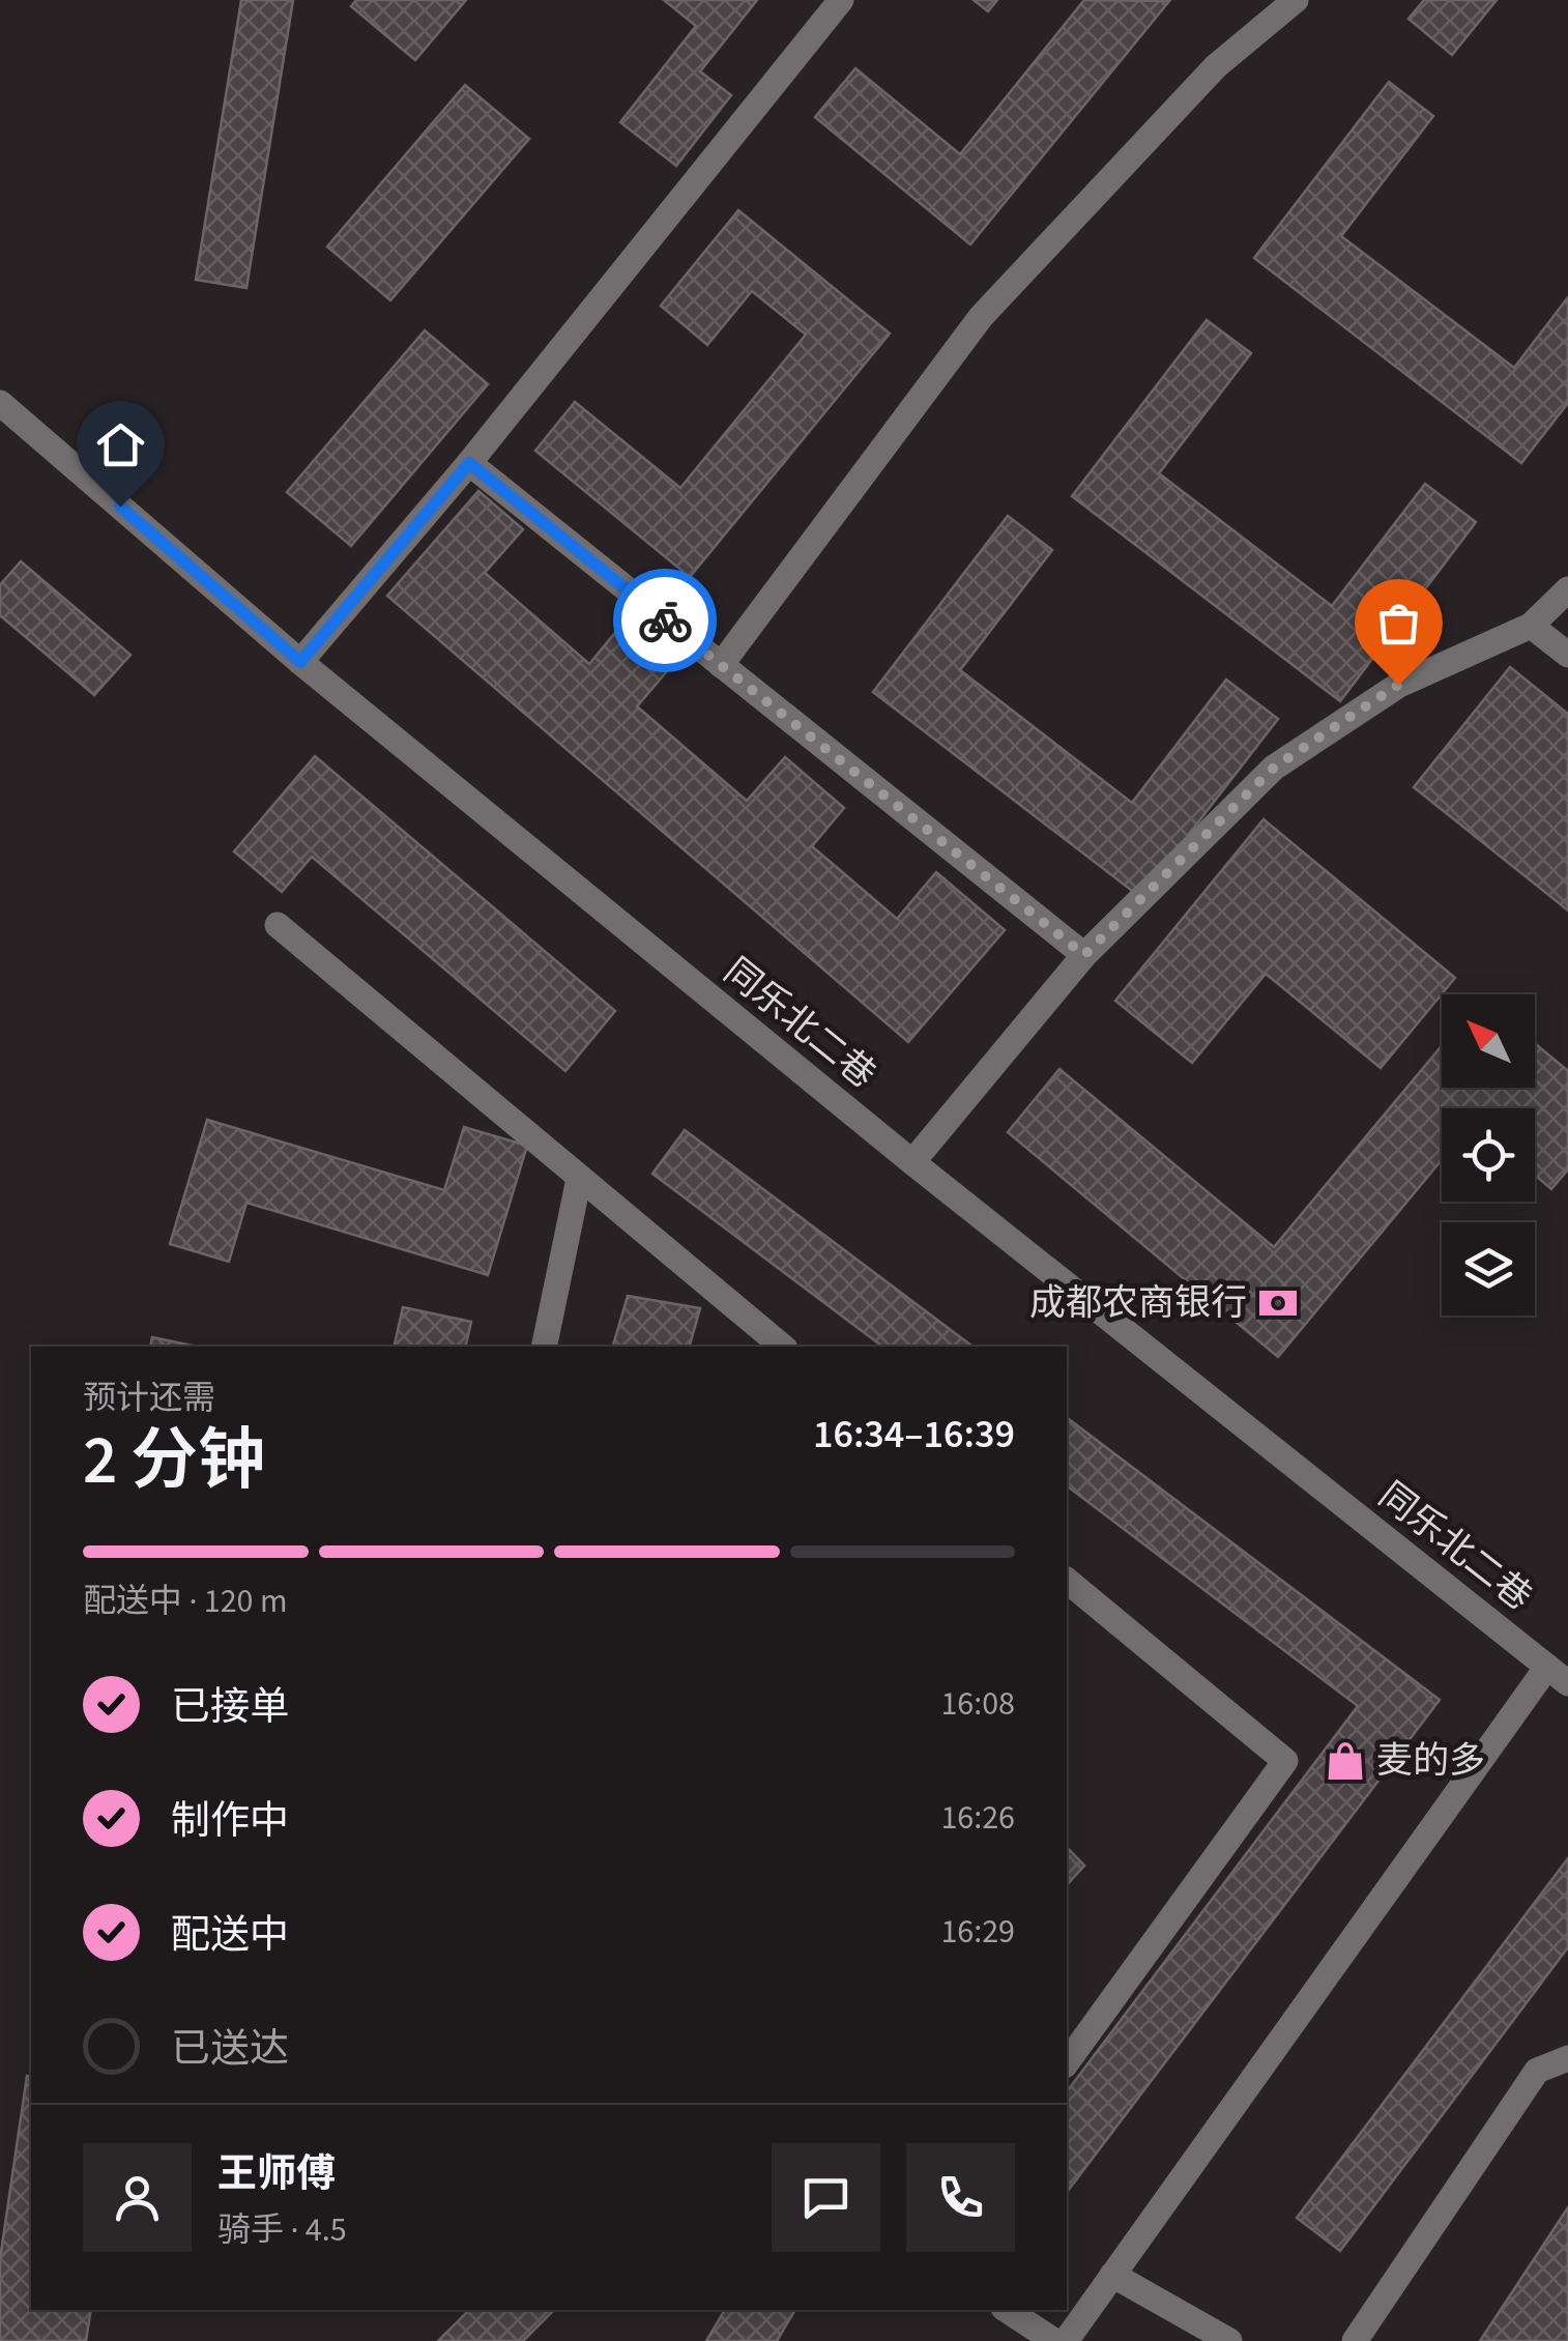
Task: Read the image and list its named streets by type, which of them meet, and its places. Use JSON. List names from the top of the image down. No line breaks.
{"streets":{"street":["同乐北二巷"]},"places":{"bank":["成都农商银行"],"shop":["麦的多"]},"north":"top left","page":{"heading":["2 分钟","预计还需","16:34–16:39"],"panel":["王师傅","骑手 · 4.5"],"bar":"配送中 · 120 m","list":[["已接单","16:08"],["制作中","16:26"],["配送中","16:29"],"已送达"]}}
